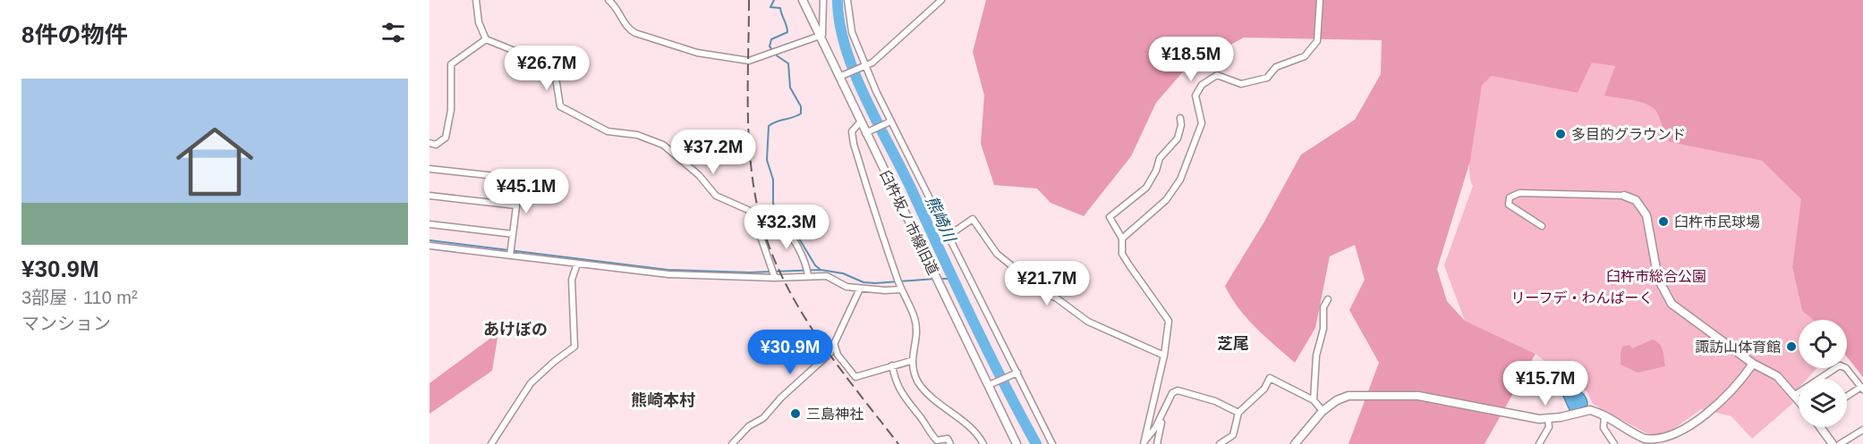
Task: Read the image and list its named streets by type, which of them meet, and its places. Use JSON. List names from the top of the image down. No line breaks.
{"streets":{"street":["臼杵坂ノ市線旧道"]},"districts":["あけぼの","芝尾","熊崎本村"],"water":["熊崎川"],"parks":["臼杵市総合公園","リーフデ・わんぱーく"],"places":["多目的グラウンド","臼杵市民球場","諏訪山体育館","三島神社"],"page":{"heading":"8件の物件","price":["¥18.5M","¥26.7M","¥37.2M","¥45.1M","¥32.3M","¥21.7M","¥30.9M","¥15.7M"],"list":[{"name":"¥30.9M","note":"3部屋 · 110 m² · マンション"}]}}
